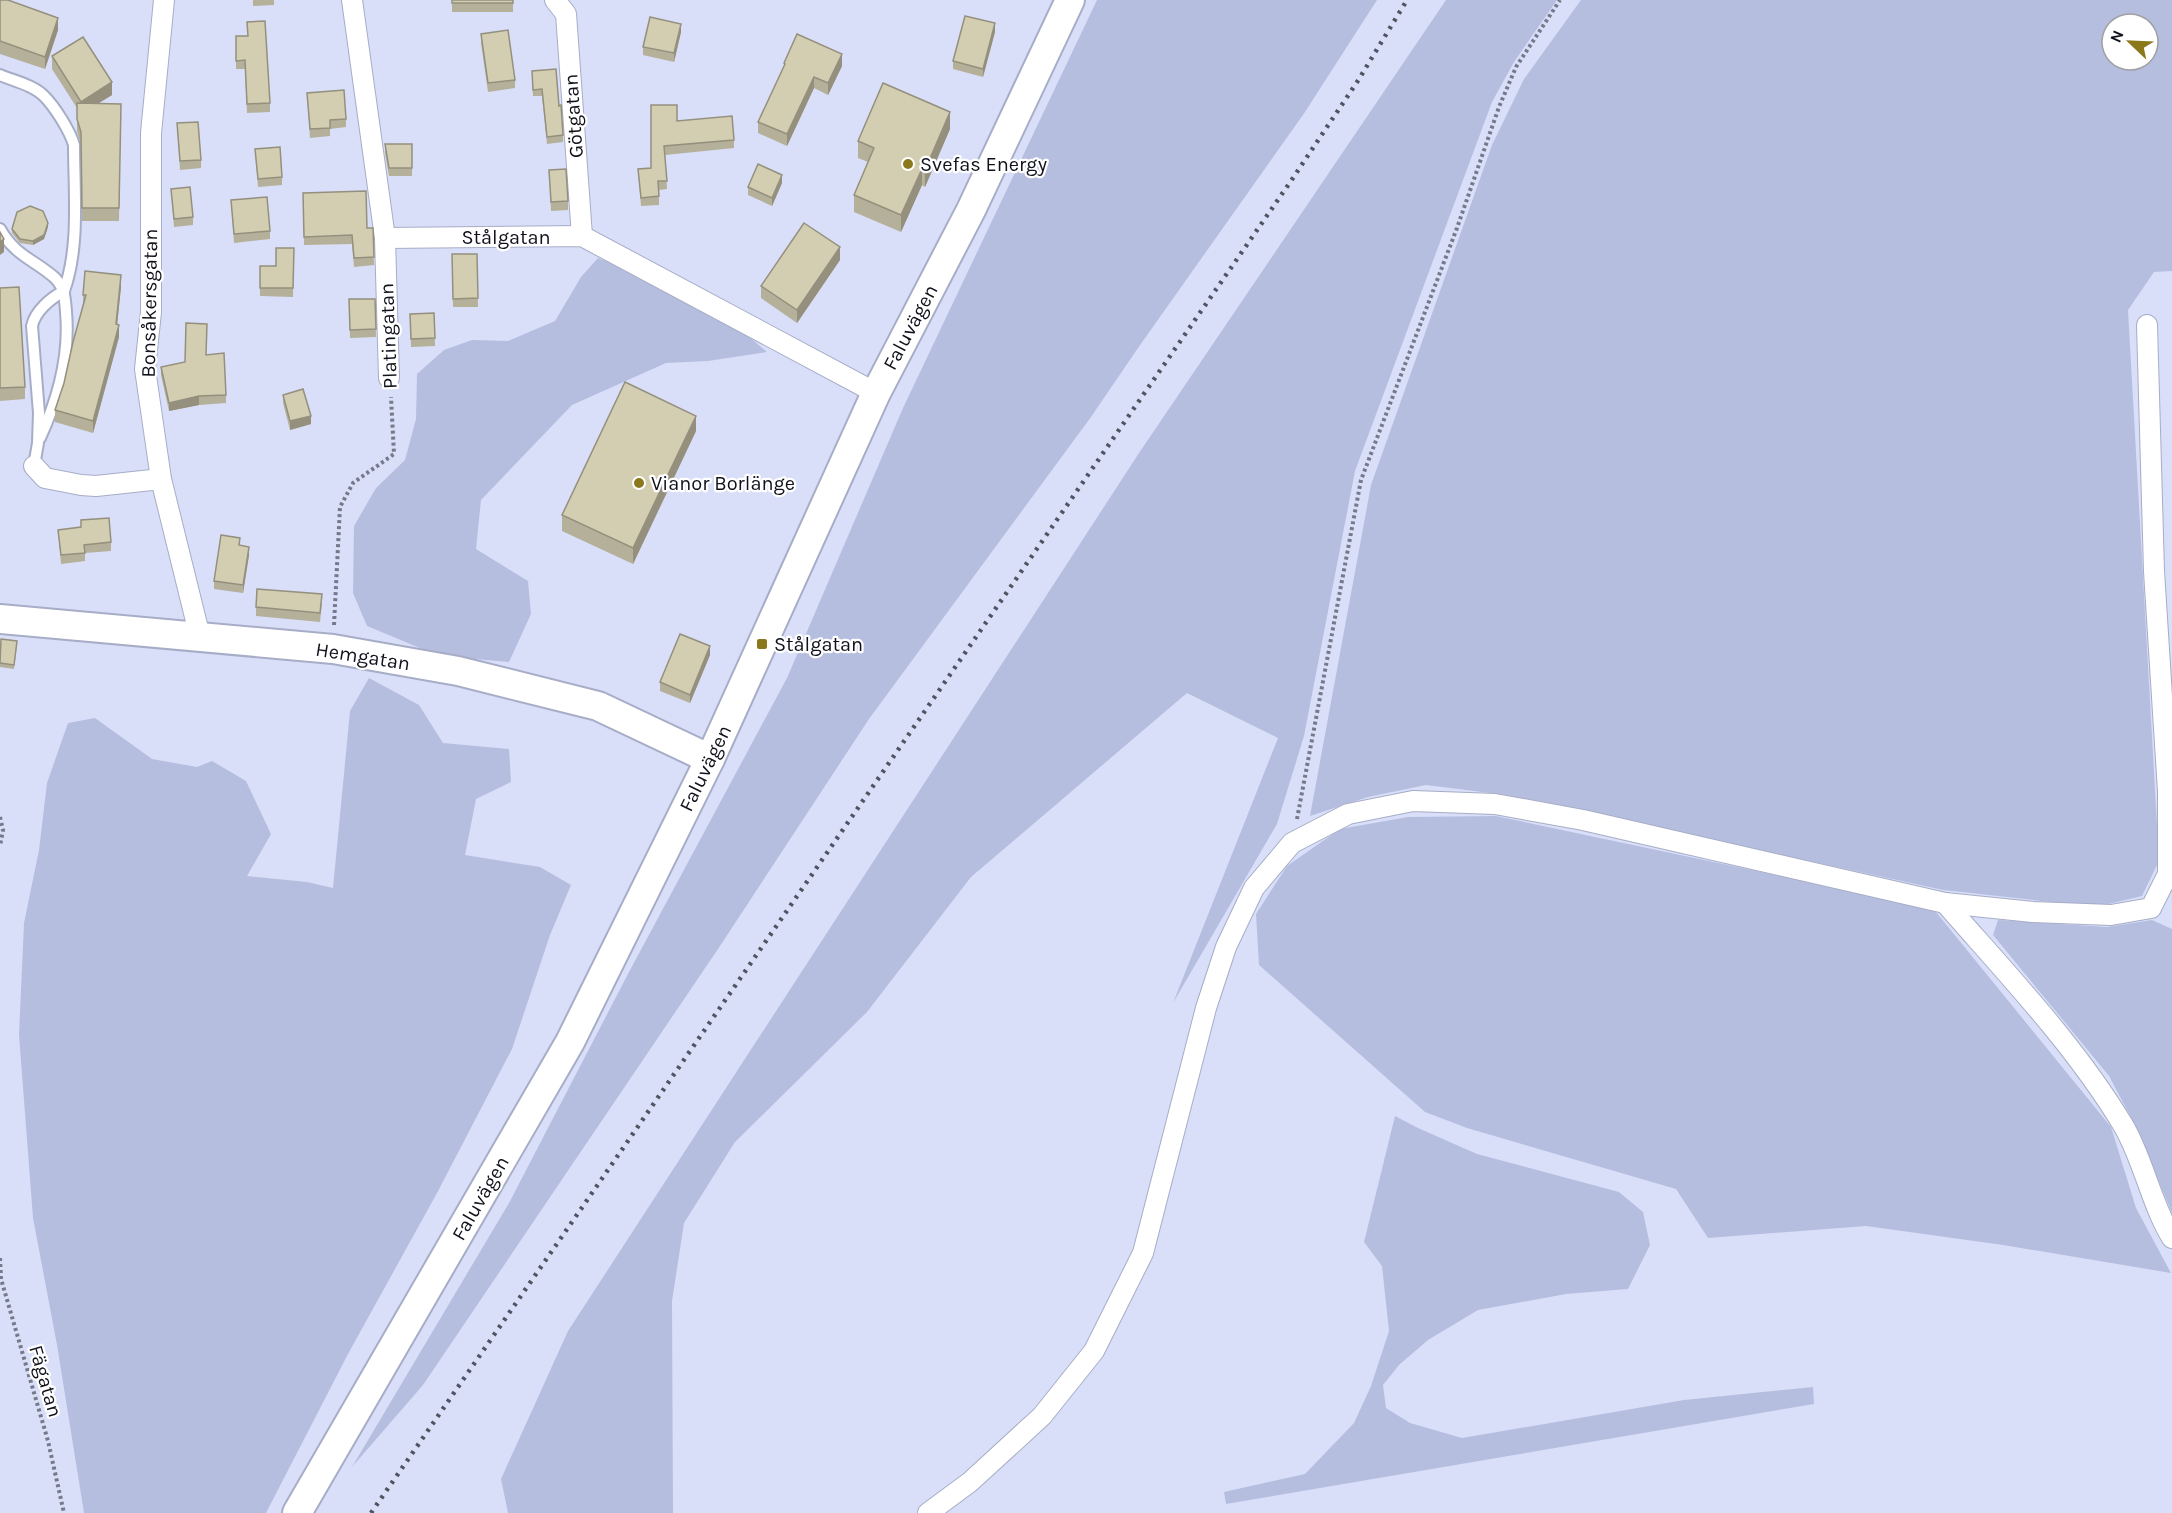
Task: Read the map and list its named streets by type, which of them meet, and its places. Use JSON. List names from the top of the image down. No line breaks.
{"streets":{"street":["Götgatan","Stålgatan","Bonsåkersgatan","Faluvägen","Platingatan","Hemgatan"],"path":["Fägatan"]},"crossings":[["Götgatan","Stålgatan"],["Stålgatan","Faluvägen"],["Stålgatan","Platingatan"],["Bonsåkersgatan","Hemgatan"],["Faluvägen","Hemgatan"],["Platingatan","Hemgatan"]],"places":{"other":["Svefas Energy","Vianor Borlänge"],"transit":["Stålgatan"]},"north":"top left"}
